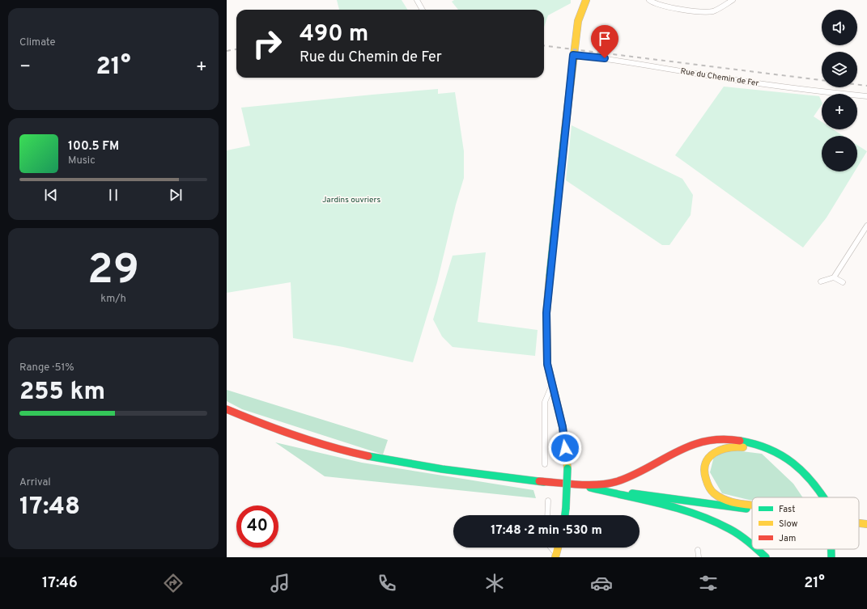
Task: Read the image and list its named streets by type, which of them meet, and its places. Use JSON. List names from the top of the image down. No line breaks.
{"streets":{"street":["Rue du Chemin de Fer"]},"parks":["Jardins ouvriers"],"legend":["Fast","Slow","Jam"],"page":{"tile":["Climate",["29","km/h"],["Range · 51%","255 km"],["Arrival","17:48"]],"map_buttons":["+","−"],"turn":["490 m","Rue du Chemin de Fer"],"heat":["−","21°","+"],"song":["100.5 FM","Music"],"limit":"40","trip":"17:48 · 2 min · 530 m","tabs":["17:46","21°"]}}
